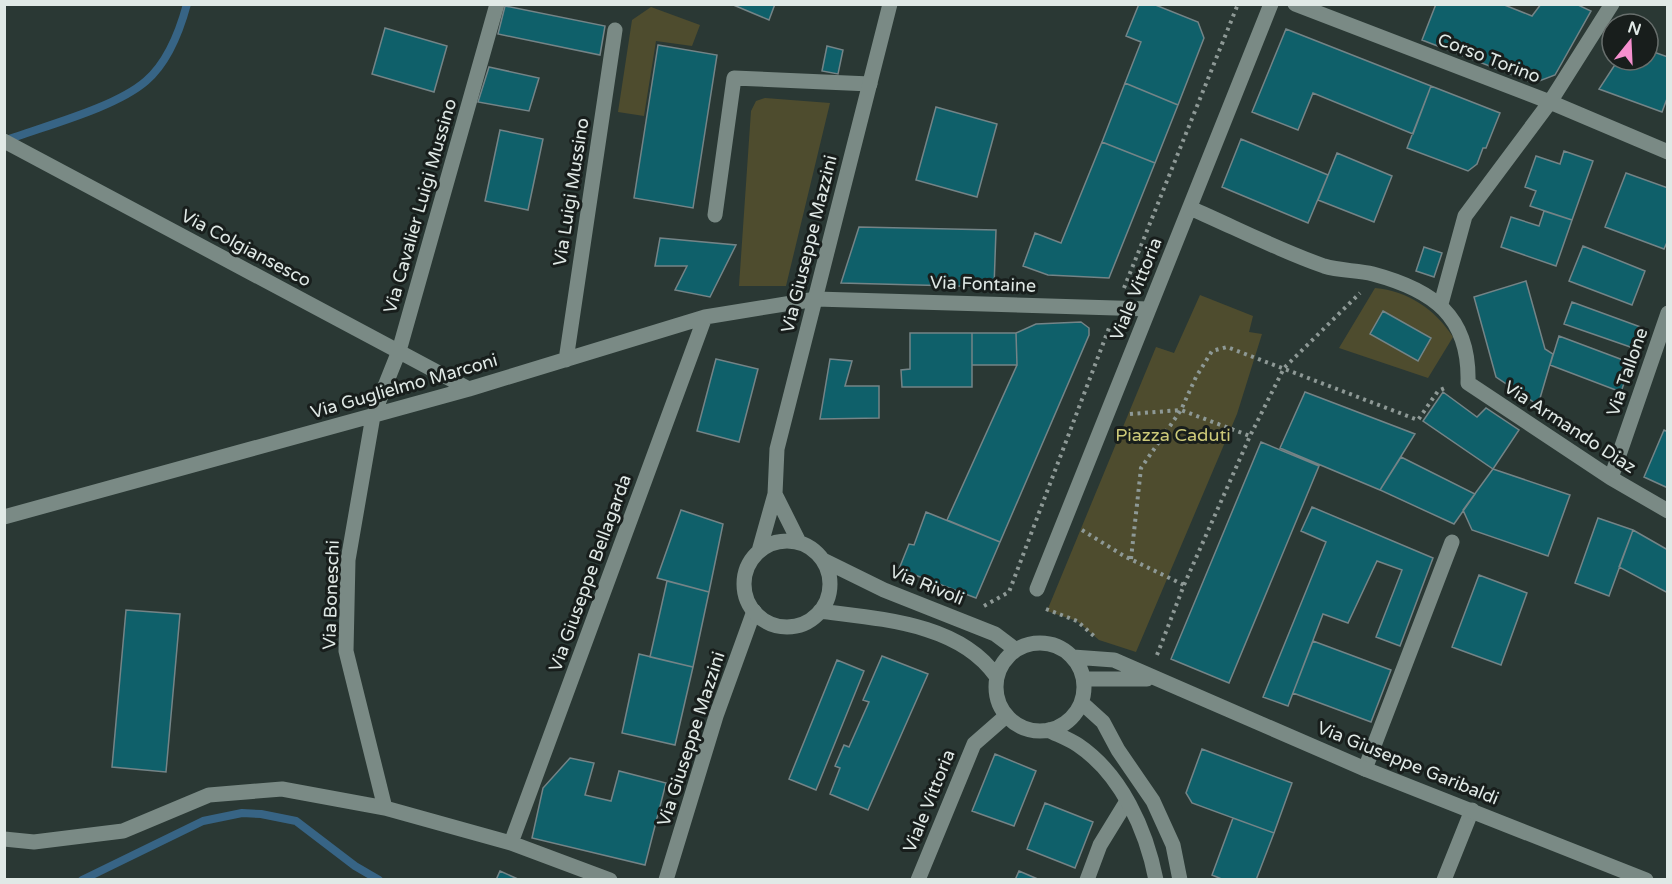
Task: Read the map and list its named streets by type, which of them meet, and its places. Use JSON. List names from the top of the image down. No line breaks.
{"streets":{"street":["Corso Torino","Via Luigi Mussino","Via Cavalier Luigi Mussino","Via Giuseppe Mazzini","Via Colgiansesco","Via Fontaine","Viale Vittoria","Via Tallone","Via Guglielmo Marconi","Via Armando Diaz","Via Giuseppe Bellagarda","Via Rivoli","Via Boneschi","Via Giuseppe Garibaldi"]},"crossings":[["Via Luigi Mussino","Via Guglielmo Marconi"],["Via Cavalier Luigi Mussino","Via Colgiansesco"],["Via Cavalier Luigi Mussino","Via Guglielmo Marconi"],["Via Cavalier Luigi Mussino","Via Boneschi"],["Via Giuseppe Mazzini","Via Fontaine"],["Via Giuseppe Mazzini","Via Guglielmo Marconi"],["Via Giuseppe Mazzini","Via Rivoli"],["Via Colgiansesco","Via Guglielmo Marconi"],["Via Fontaine","Viale Vittoria"],["Via Fontaine","Via Guglielmo Marconi"],["Viale Vittoria","Via Rivoli"],["Viale Vittoria","Via Giuseppe Garibaldi"],["Via Tallone","Via Armando Diaz"],["Via Guglielmo Marconi","Via Giuseppe Bellagarda"],["Via Guglielmo Marconi","Via Boneschi"],["Via Rivoli","Via Giuseppe Garibaldi"]],"parks":["Piazza Caduti"],"north":"top"}
